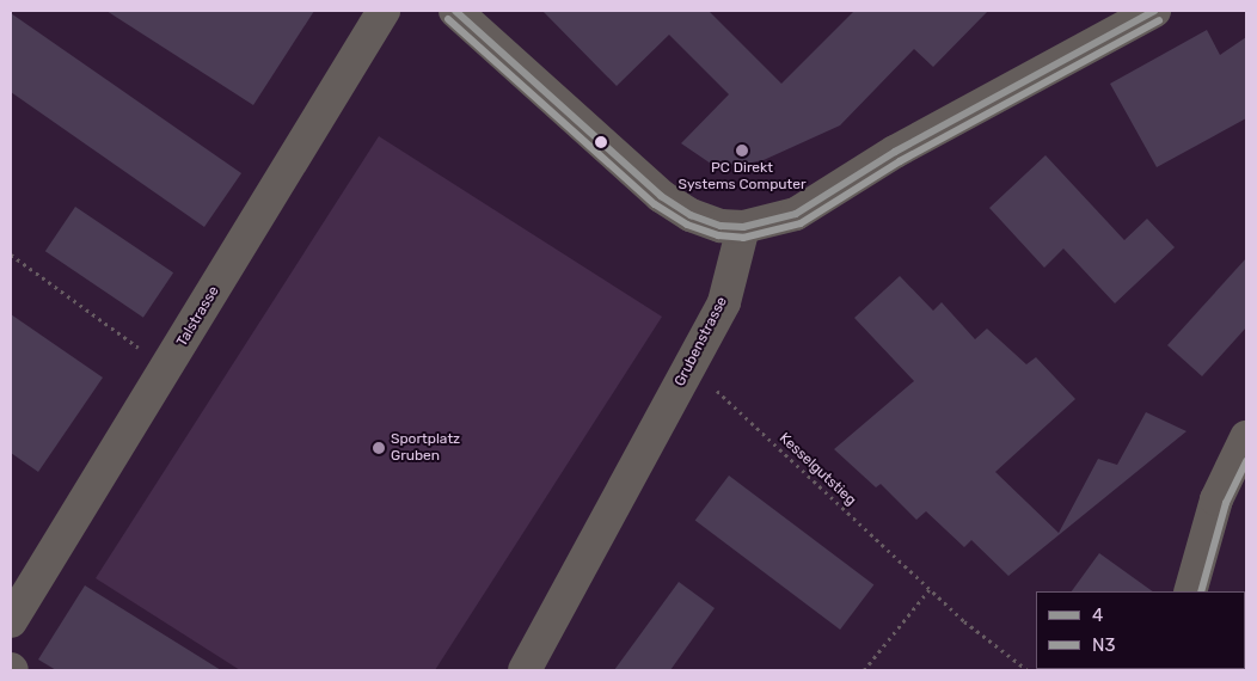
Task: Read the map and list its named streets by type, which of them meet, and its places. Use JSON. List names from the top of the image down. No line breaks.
{"streets":{"street":["Talstrasse","Grubenstrasse"],"path":["Kesselgutstieg"]},"crossings":[["Grubenstrasse","Kesselgutstieg"]],"places":["PC Direkt Systems Computer","Sportplatz Gruben"],"lines":["transit line 4","transit line N3"],"legend":["4","N3"]}
